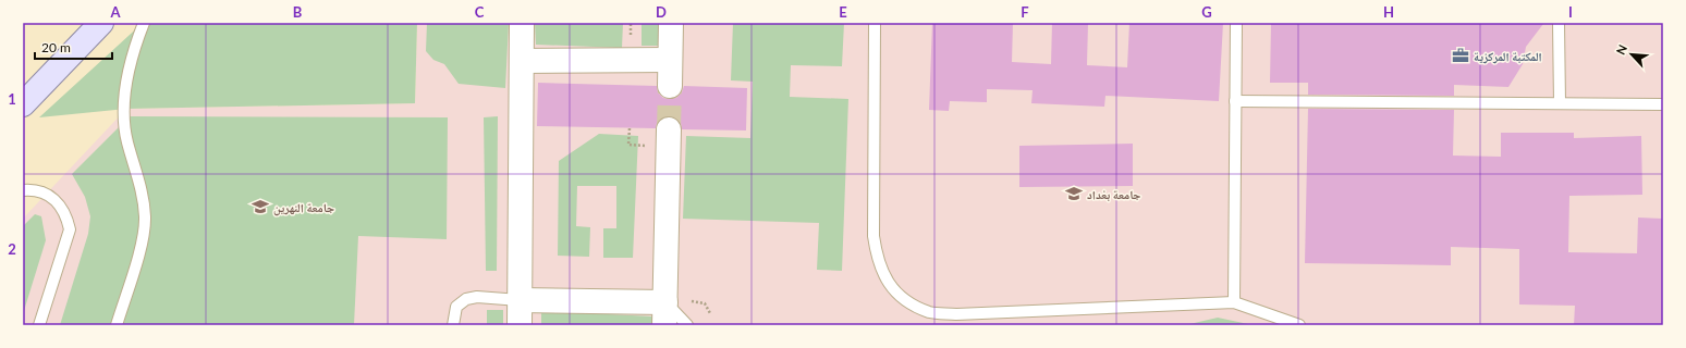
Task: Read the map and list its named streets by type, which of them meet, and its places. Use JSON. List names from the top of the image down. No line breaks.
{"places":{"office":["المكتبة المركزية"],"school or university":["جامعة بغداد","جامعة النهرين"]},"scale_bar":"20 m","north":"top left","grid":{"columns":["A","B","C","D","E","F","G","H","I"],"rows":["1","2"]}}
